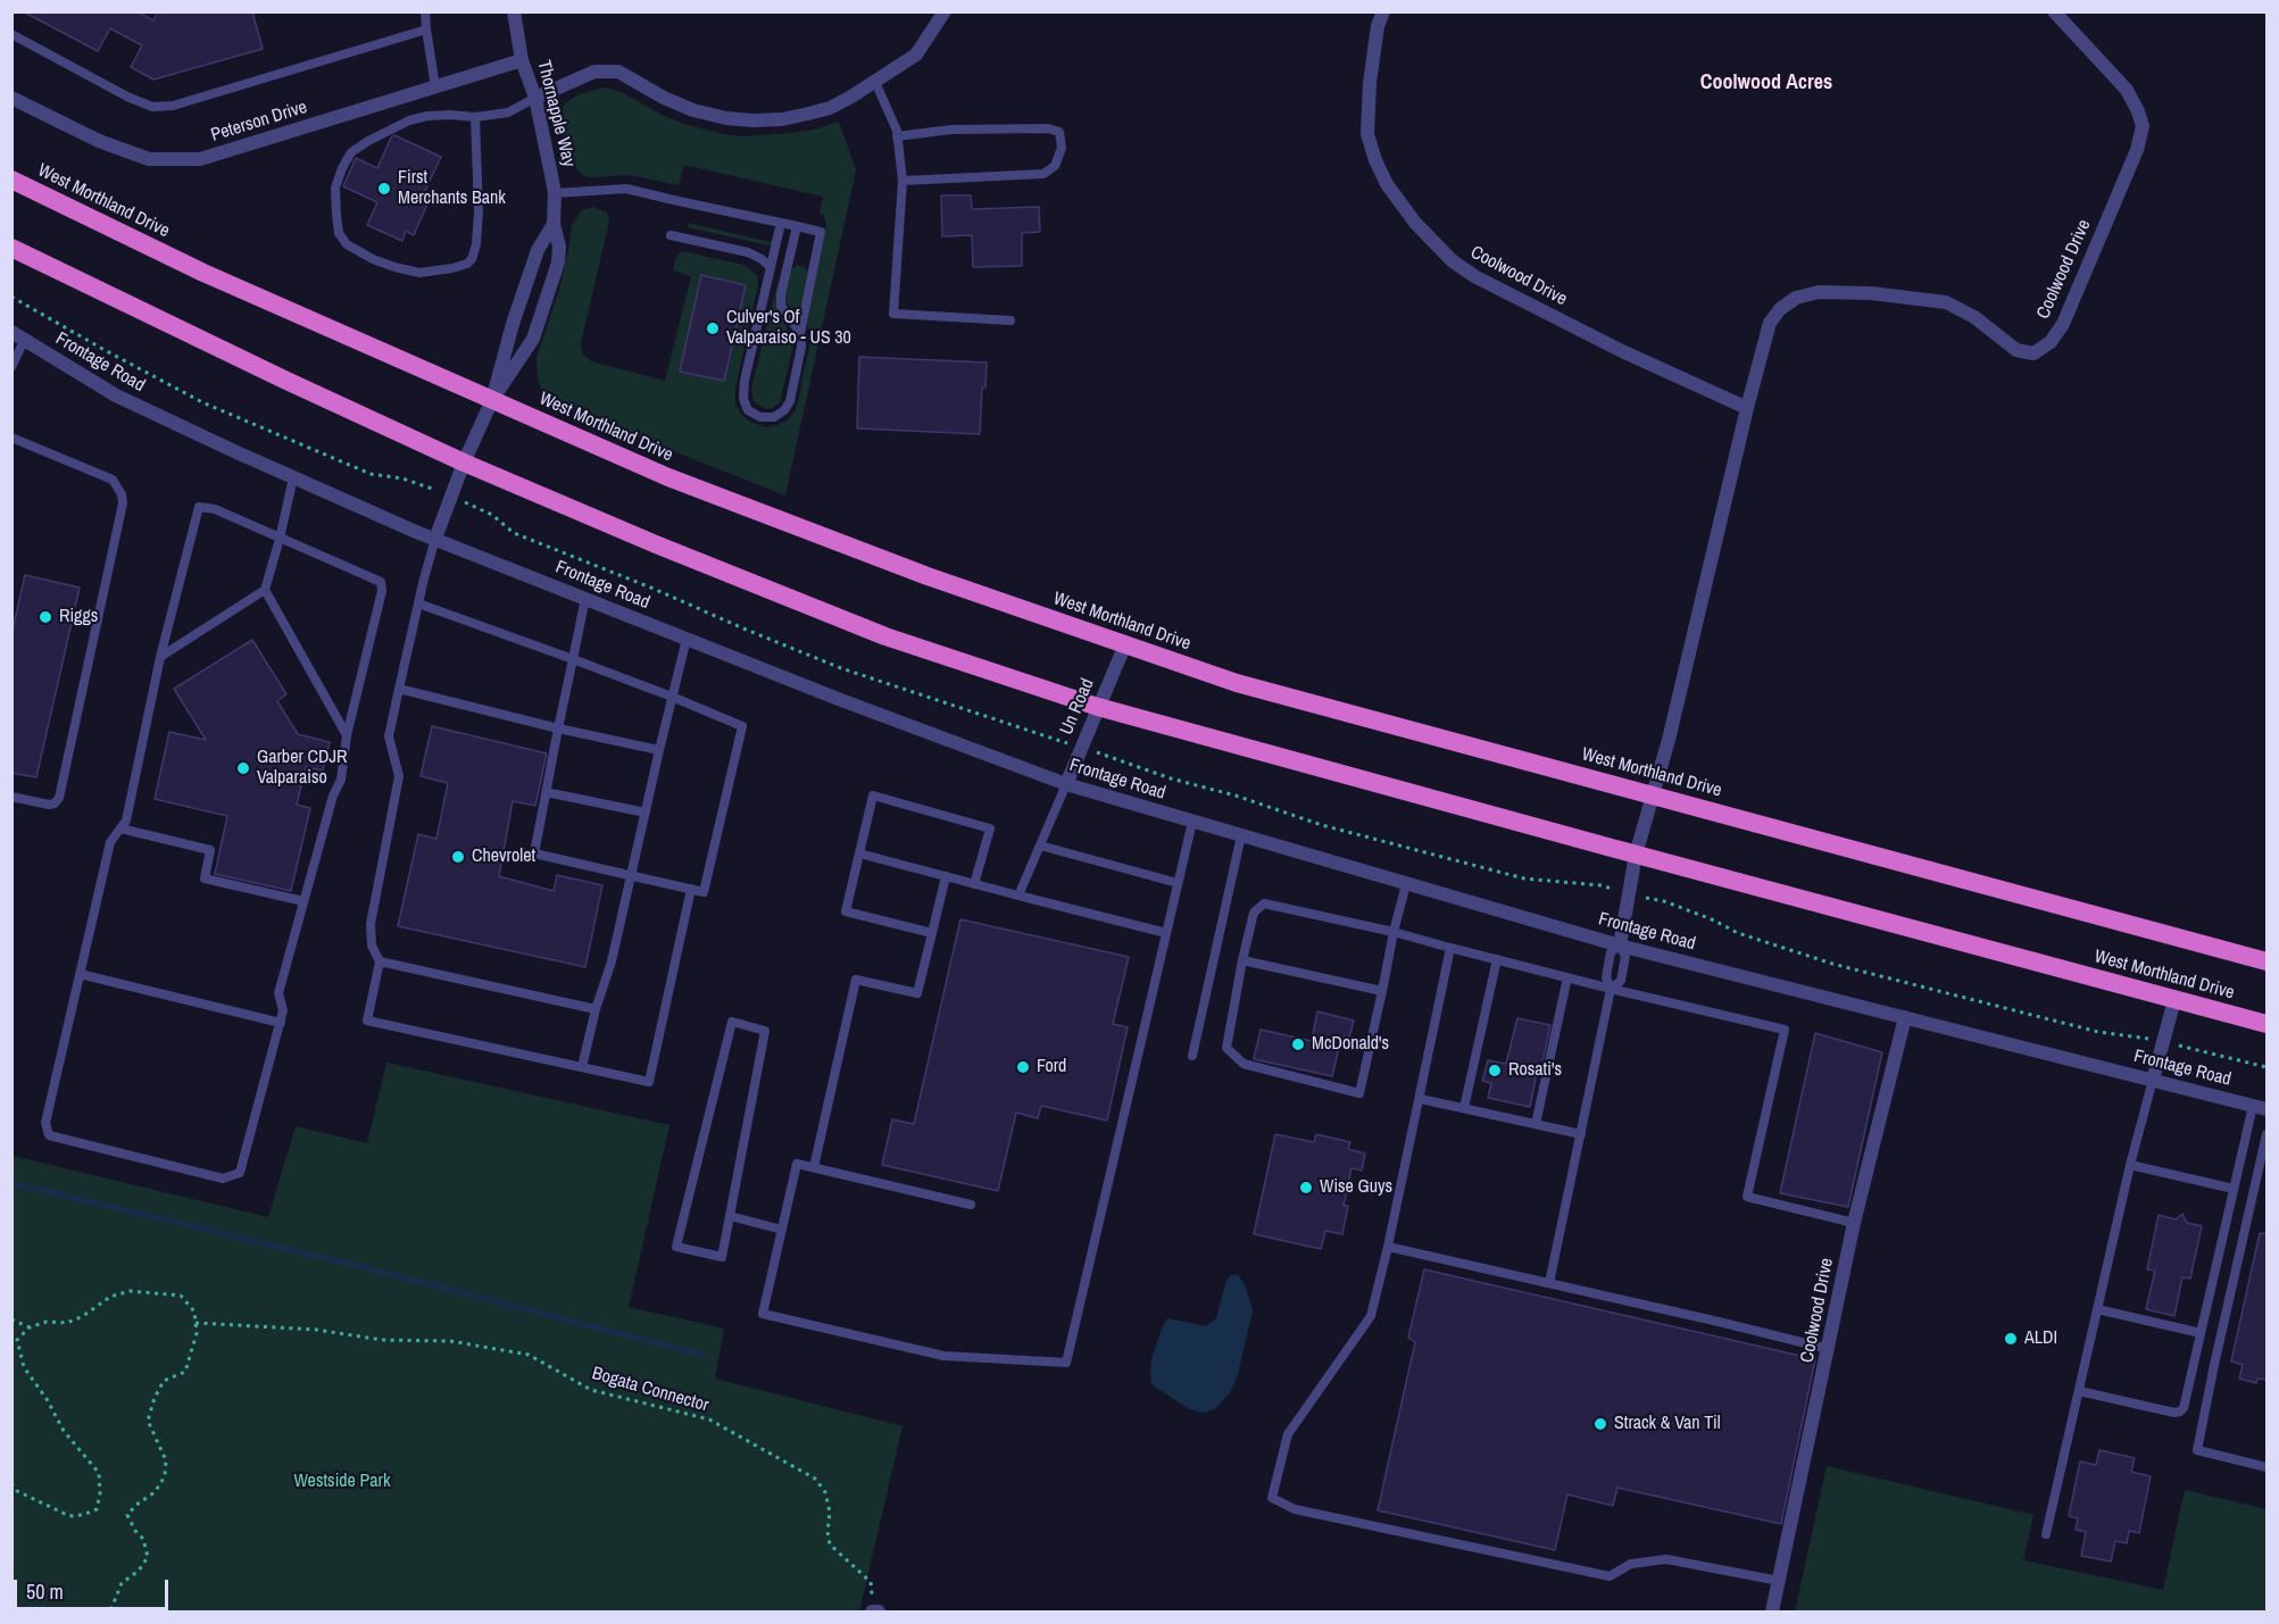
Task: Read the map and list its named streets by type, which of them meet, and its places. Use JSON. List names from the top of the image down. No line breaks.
{"streets":{"highway":["West Morthland Drive"],"street":["Thornapple Way","Peterson Drive","Coolwood Drive","Frontage Road","Un Road"],"path":["Bogata Connector"]},"crossings":[["Thornapple Way","Peterson Drive"],["Thornapple Way","West Morthland Drive"],["Thornapple Way","Frontage Road"],["West Morthland Drive","Coolwood Drive"],["West Morthland Drive","Un Road"],["Coolwood Drive","Frontage Road"],["Frontage Road","Un Road"]],"districts":["Coolwood Acres"],"parks":["Westside Park"],"places":["First Merchants Bank","Culver's Of Valparaiso - US 30","Riggs","Garber CDJR Valparaiso","Chevrolet","McDonald's","Ford","Rosati's","Wise Guys","ALDI","Strack & Van Til"],"scale_bar":"50 m"}
